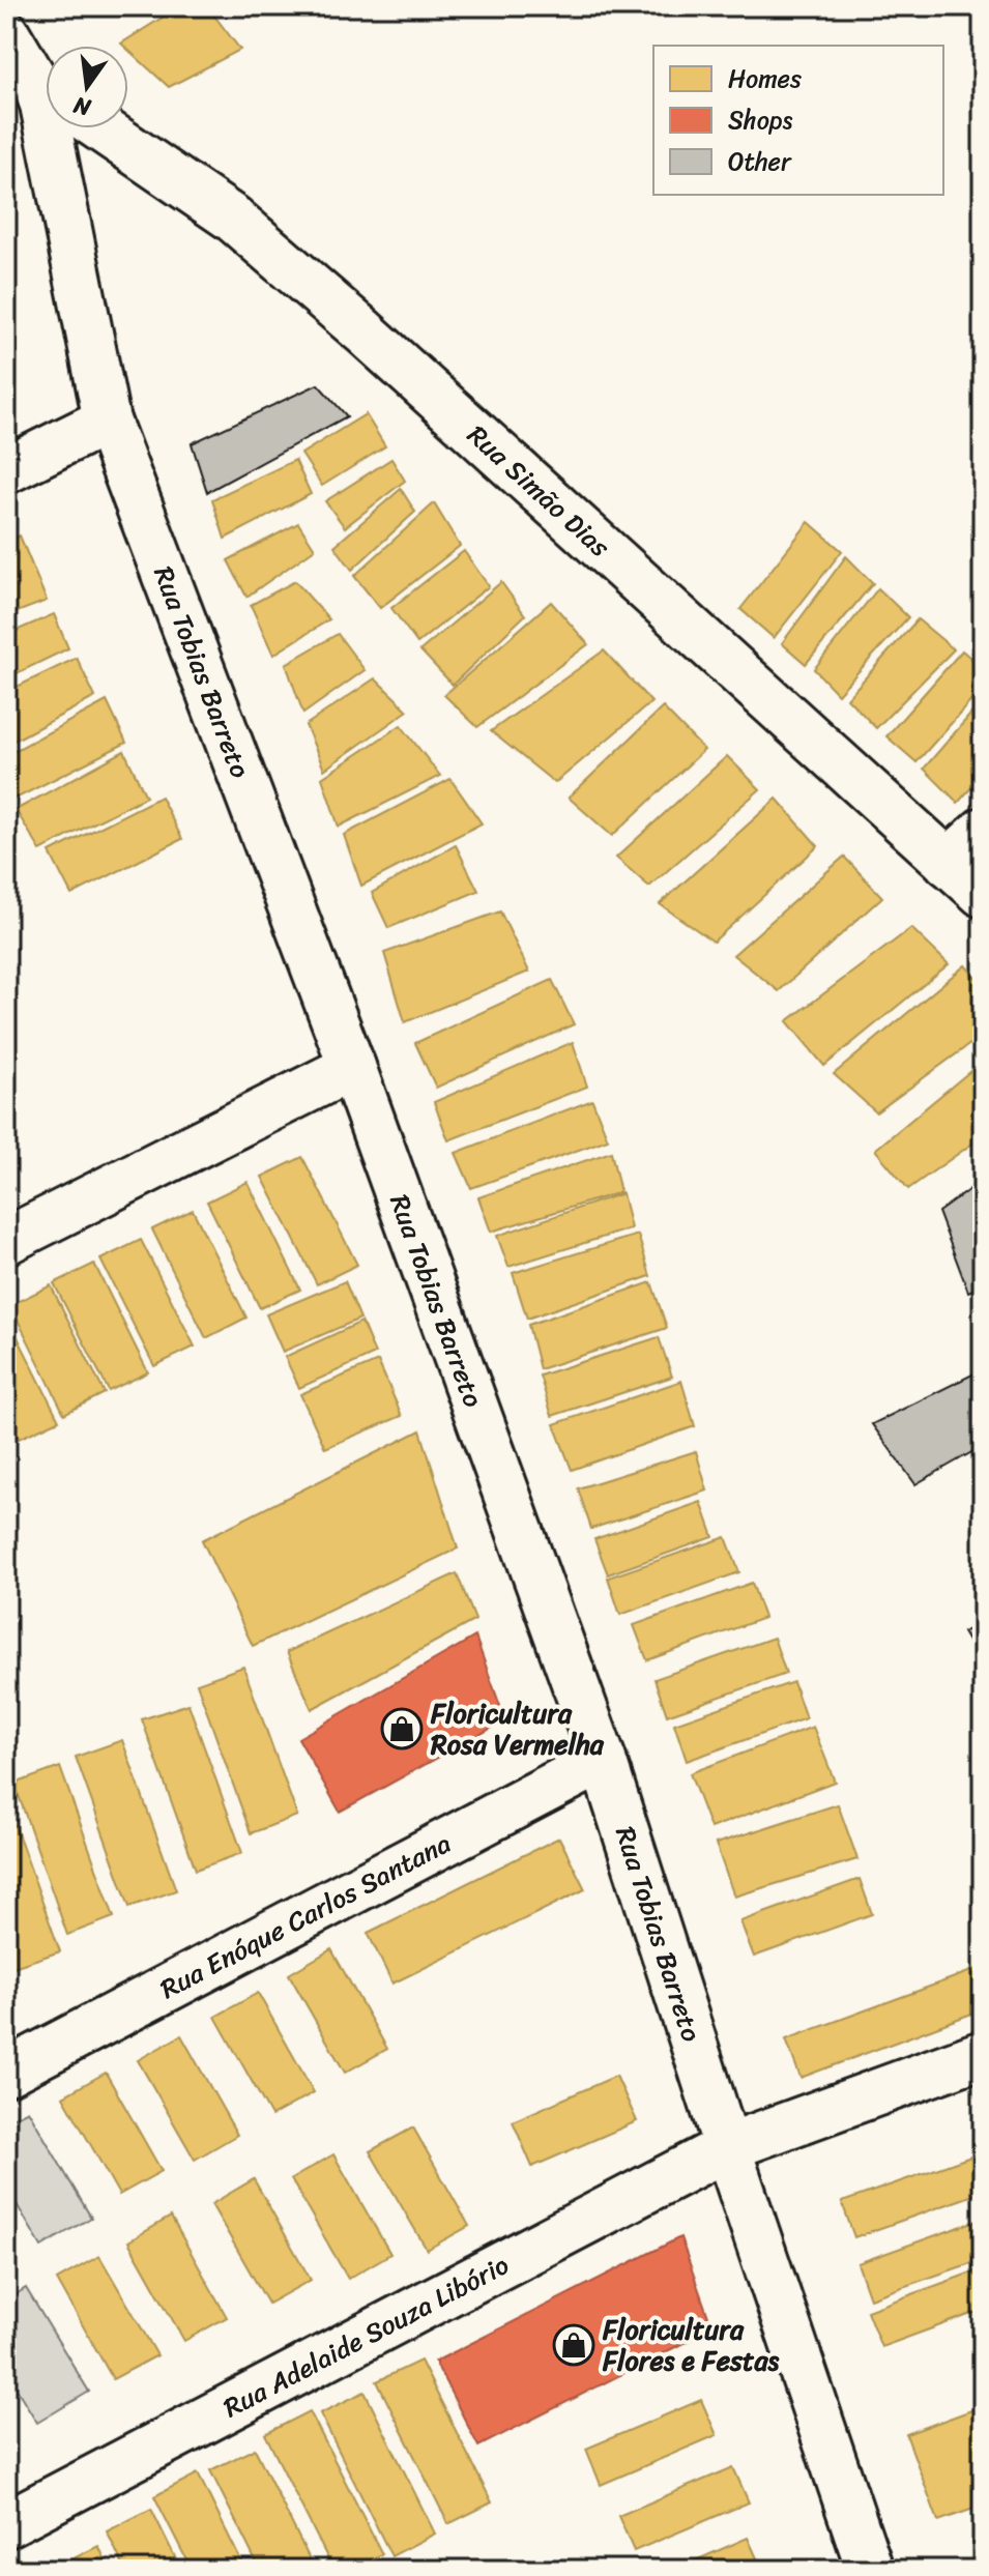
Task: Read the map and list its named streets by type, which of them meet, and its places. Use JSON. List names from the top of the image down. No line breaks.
{"streets":{"street":["Rua Simão Dias","Rua Tobias Barreto","Rua Enóque Carlos Santana","Rua Adelaide Souza Libório"]},"crossings":[["Rua Tobias Barreto","Rua Enóque Carlos Santana"],["Rua Tobias Barreto","Rua Adelaide Souza Libório"]],"places":{"shop":["Floricultura Rosa Vermelha","Floricultura Flores e Festas"]},"legend":["Homes","Shops","Other"],"north":"bottom"}
